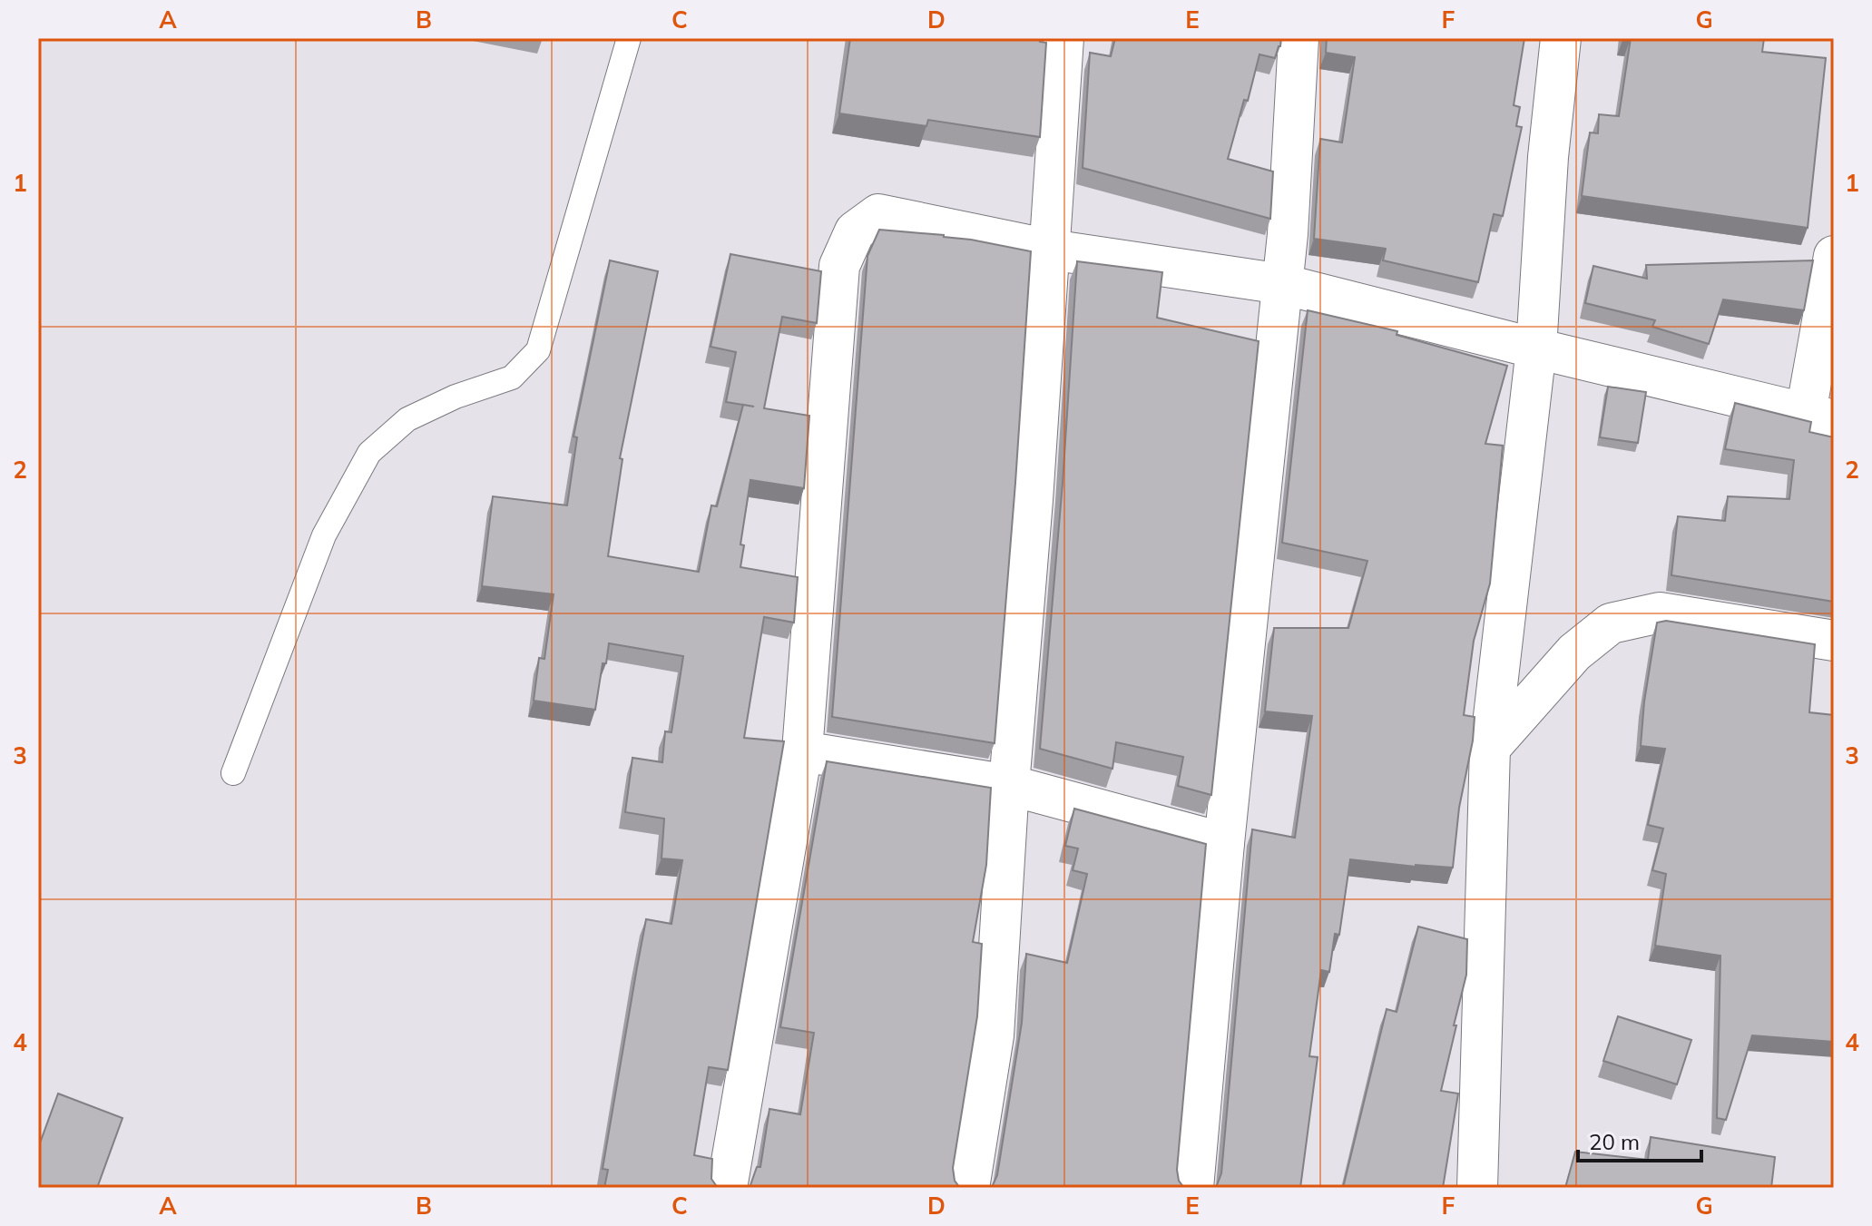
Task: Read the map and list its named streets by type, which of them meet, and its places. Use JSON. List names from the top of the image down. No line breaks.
{"scale_bar":"20 m","grid":{"columns":["A","B","C","D","E","F","G"],"rows":["1","2","3","4"]}}
